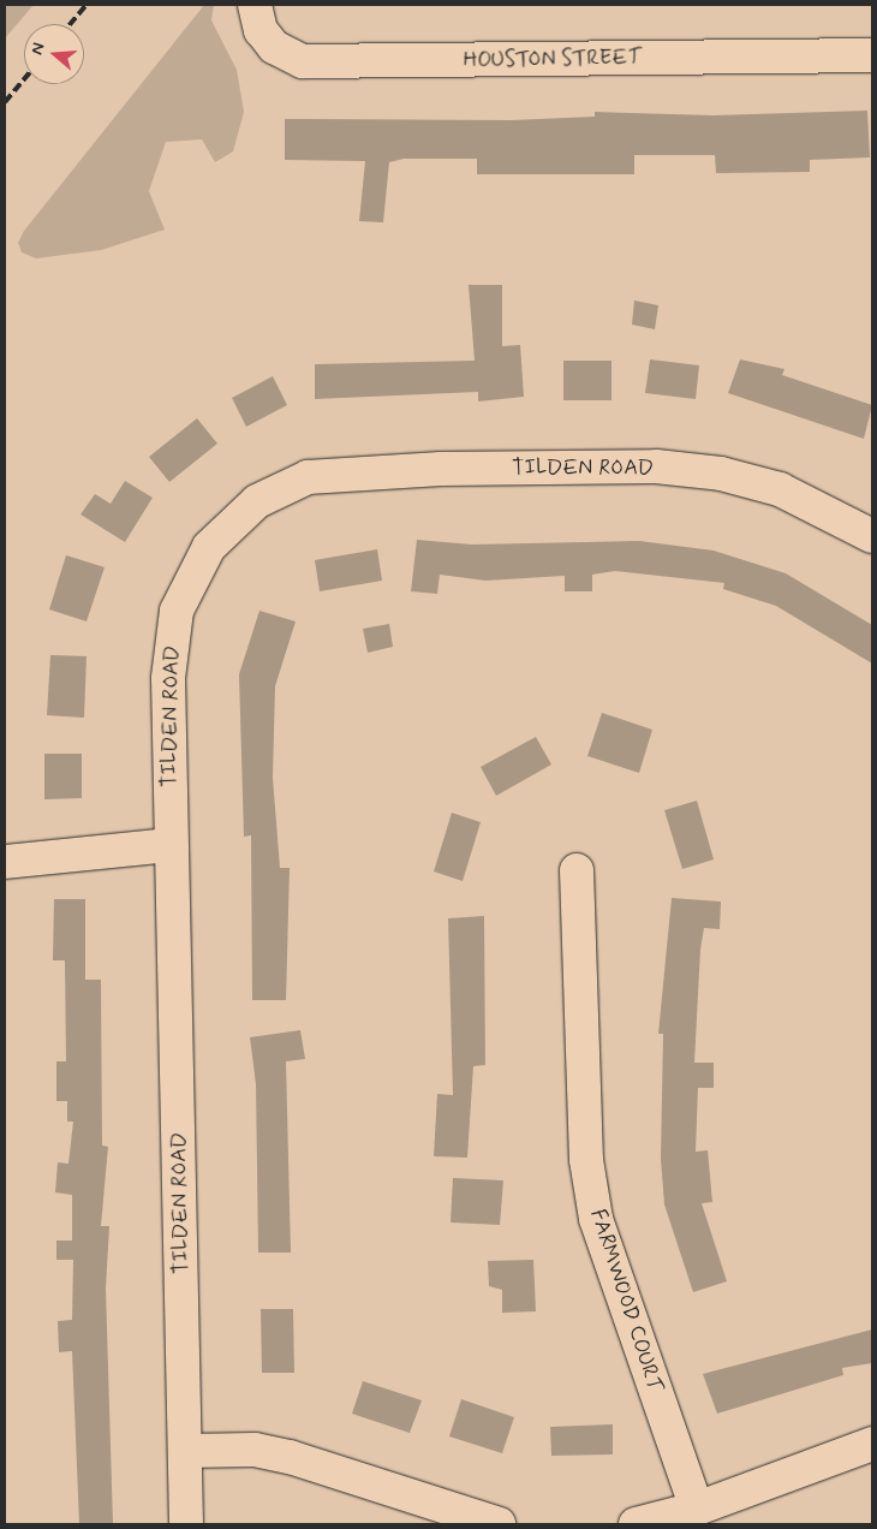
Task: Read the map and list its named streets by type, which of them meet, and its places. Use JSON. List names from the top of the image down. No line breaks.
{"streets":{"street":["HOUSTON STREET","TILDEN ROAD","FARMWOOD COURT"]},"north":"left"}
